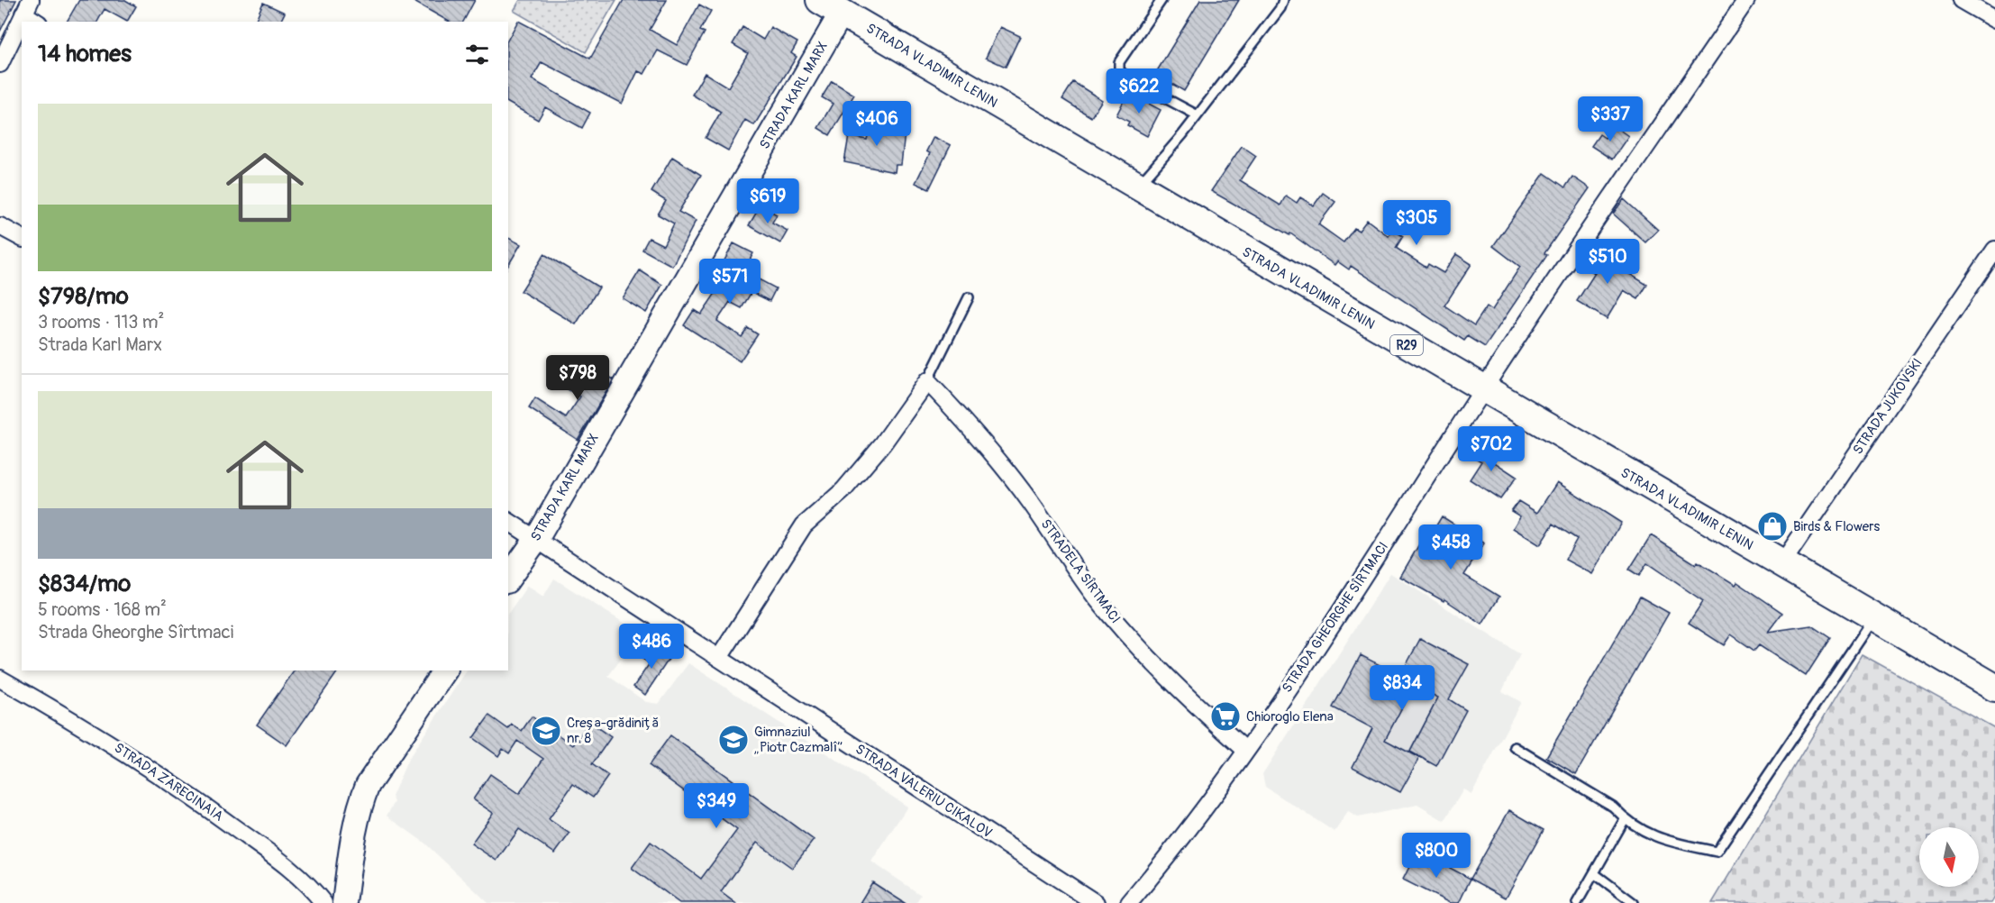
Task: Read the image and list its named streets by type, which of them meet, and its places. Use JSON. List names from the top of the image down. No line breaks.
{"streets":{"main road":["STRADA VLADIMIR LENIN","R29"],"street":["STRADA KARL MARX","STRADA JUKOVSKI","STRADELA SÎRTMACI","STRADA GHEORGHE SÎRTMACI","STRADA ZARECINAIA","STRADA VALERIU CIKALOV"]},"crossings":[["STRADA VLADIMIR LENIN","STRADA KARL MARX"],["STRADA VLADIMIR LENIN","STRADA JUKOVSKI"],["STRADA VLADIMIR LENIN","STRADA GHEORGHE SÎRTMACI"],["STRADA KARL MARX","STRADA VALERIU CIKALOV"],["STRADELA SÎRTMACI","STRADA GHEORGHE SÎRTMACI"]],"places":{"shop":["Birds & Flowers"],"supermarket":["Chioroglo Elena"],"school or university":["Creșa-grădiniță nr. 8","Gimnaziul „Piotr Cazmalî”"]},"north":"bottom","page":{"heading":"14 homes","price":["$622","$337","$406","$619","$305","$510","$571","$798","$702","$458","$486","$834","$349","$800"],"list":[{"name":"$798/mo","note":"3 rooms · 113 m² · Strada Karl Marx"},{"name":"$834/mo","note":"5 rooms · 168 m² · Strada Gheorghe Sîrtmaci"}]}}
